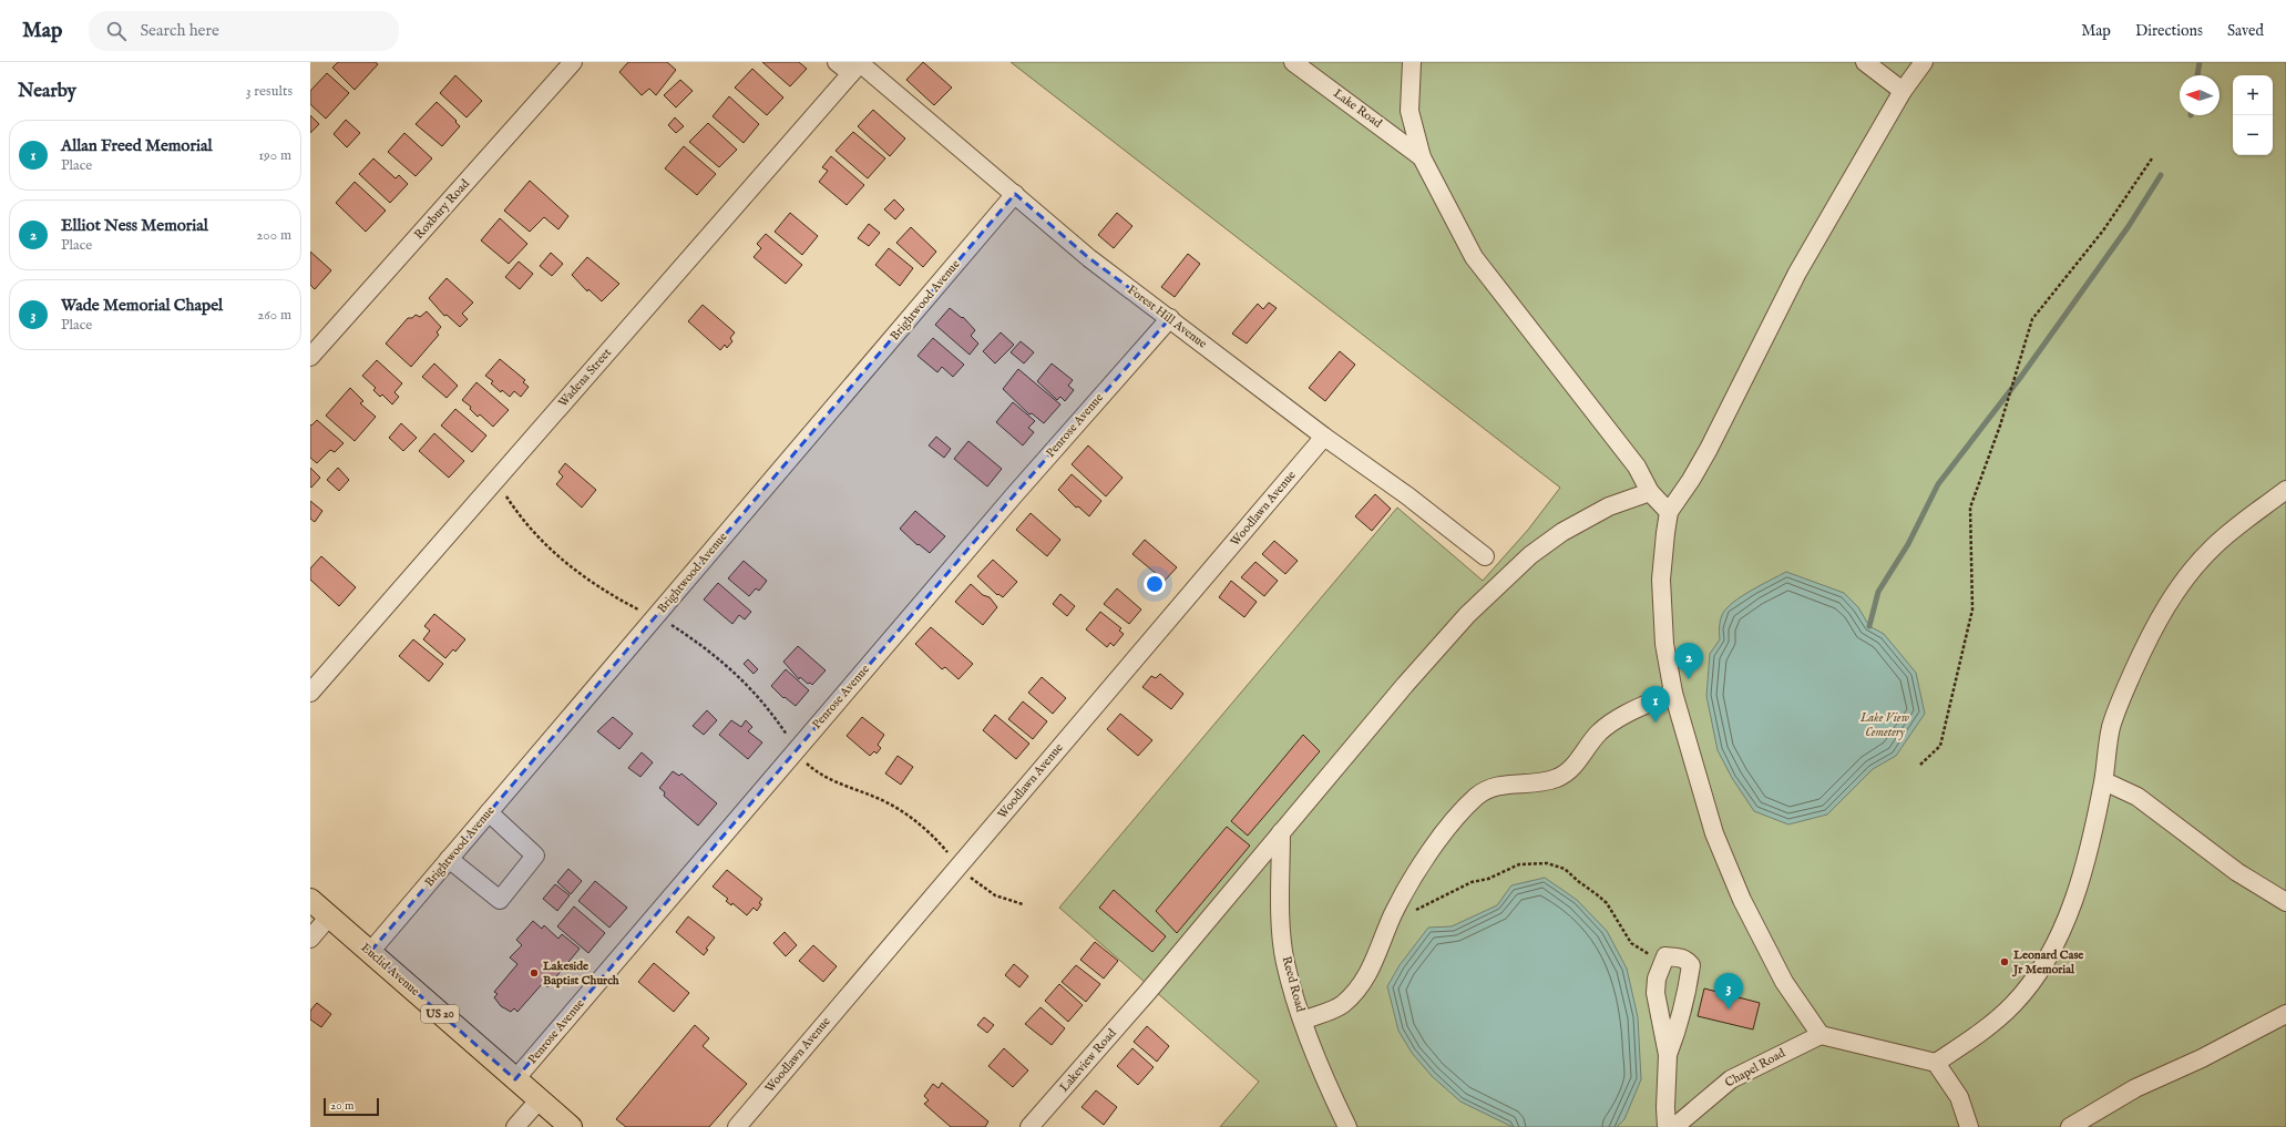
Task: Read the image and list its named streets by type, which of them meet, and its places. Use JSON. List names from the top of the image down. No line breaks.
{"streets":{"main road":["Euclid Avenue","US 20"],"street":["Lake Road","Roxbury Road","Brightwood Avenue","Forest Hill Avenue","Wadena Street","Penrose Avenue","Woodlawn Avenue","Reed Road","Lakeview Road","Chapel Road"]},"crossings":[["Brightwood Avenue","Forest Hill Avenue"],["Brightwood Avenue","Euclid Avenue"],["Forest Hill Avenue","Wadena Street"],["Forest Hill Avenue","Penrose Avenue"],["Forest Hill Avenue","Woodlawn Avenue"],["Penrose Avenue","Euclid Avenue"],["Reed Road","Lakeview Road"]],"parks":["Lake View Cemetery"],"places":["Leonard Case Jr Memorial","Lakeside Baptist Church"],"scale_bar":"20 m","north":"left","page":{"header":"Map","search":"Search here","nav":["Map","Directions","Saved"],"heading":["Nearby","3 results"],"map_buttons":["+","−"],"list":[{"mark":"1","name":"Allan Freed Memorial","note":"Place","value":"190 m"},{"mark":"2","name":"Elliot Ness Memorial","note":"Place","value":"200 m"},{"mark":"3","name":"Wade Memorial Chapel","note":"Place","value":"260 m"}],"pins":["2","1","3"],"scale":"20 m"}}
